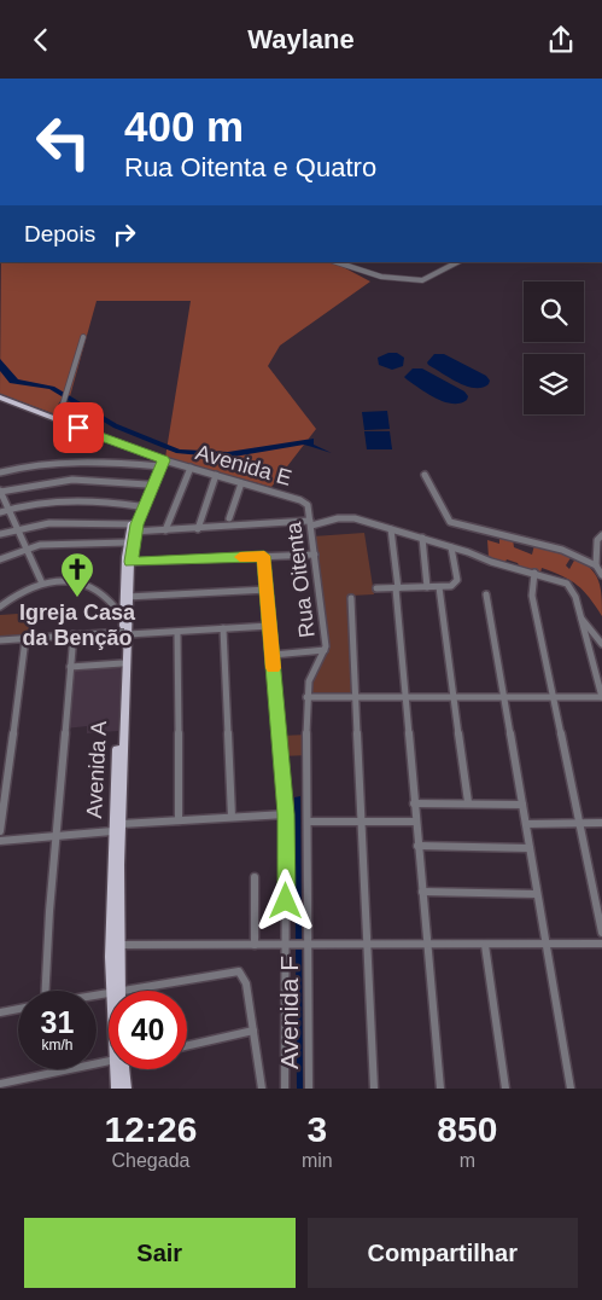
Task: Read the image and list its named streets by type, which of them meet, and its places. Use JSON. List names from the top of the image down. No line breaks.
{"streets":{"main road":["Avenida E","Avenida A"],"street":["Rua Oitenta","Avenida F"]},"crossings":[["Avenida E","Rua Oitenta"],["Avenida E","Avenida A"],["Rua Oitenta","Avenida F"]],"places":{"church":["Igreja Casa da Benção"]},"page":{"header":"Waylane","turn":["400 m","Rua Oitenta e Quatro"],"then":"Depois","speed":"31 km/h","limit":"40","eta":["12:26","Chegada","3","min","850","m"],"buttons":["Sair","Compartilhar"]}}
